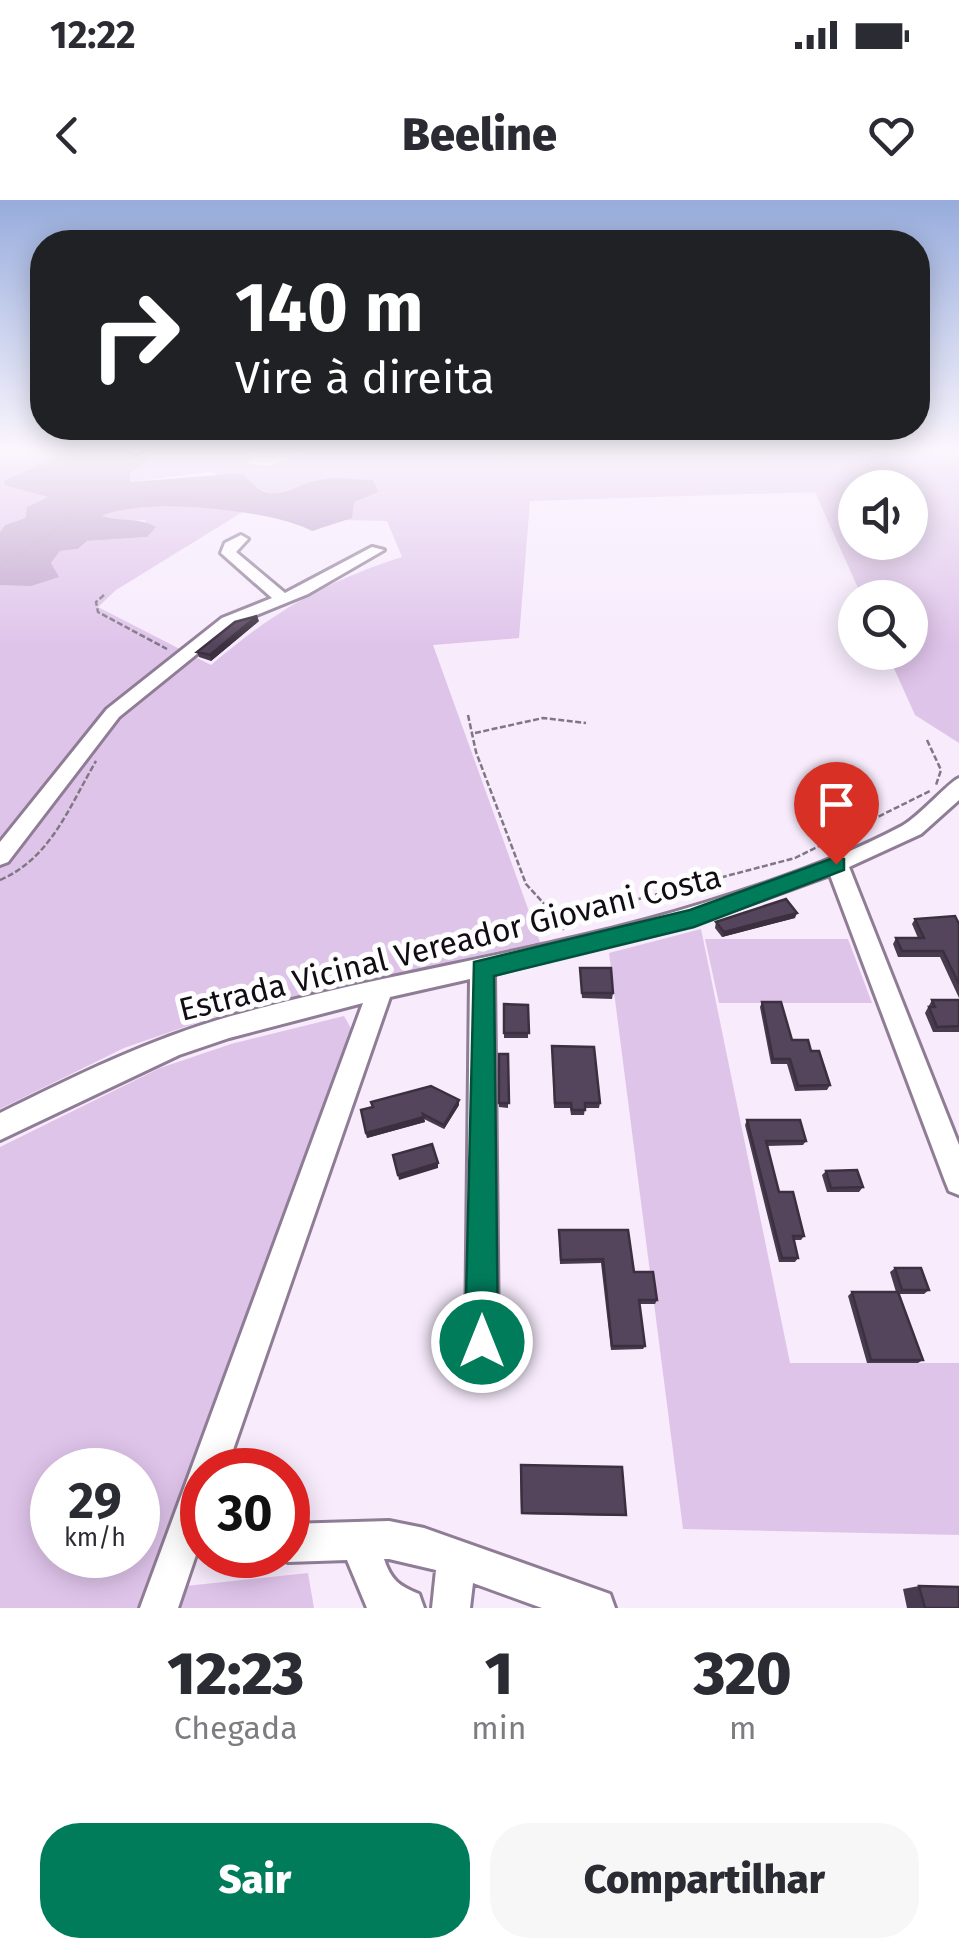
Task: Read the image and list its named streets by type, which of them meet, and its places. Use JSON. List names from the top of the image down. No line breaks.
{"streets":{"street":["Estrada Vicinal Vereador Giovani Costa"]},"page":{"status":"12:22","header":"Beeline","turn":["140 m","Vire à direita"],"speed":"29 km/h","limit":"30","eta":["12:23","Chegada","1","min","320","m"],"buttons":["Sair","Compartilhar"]}}
